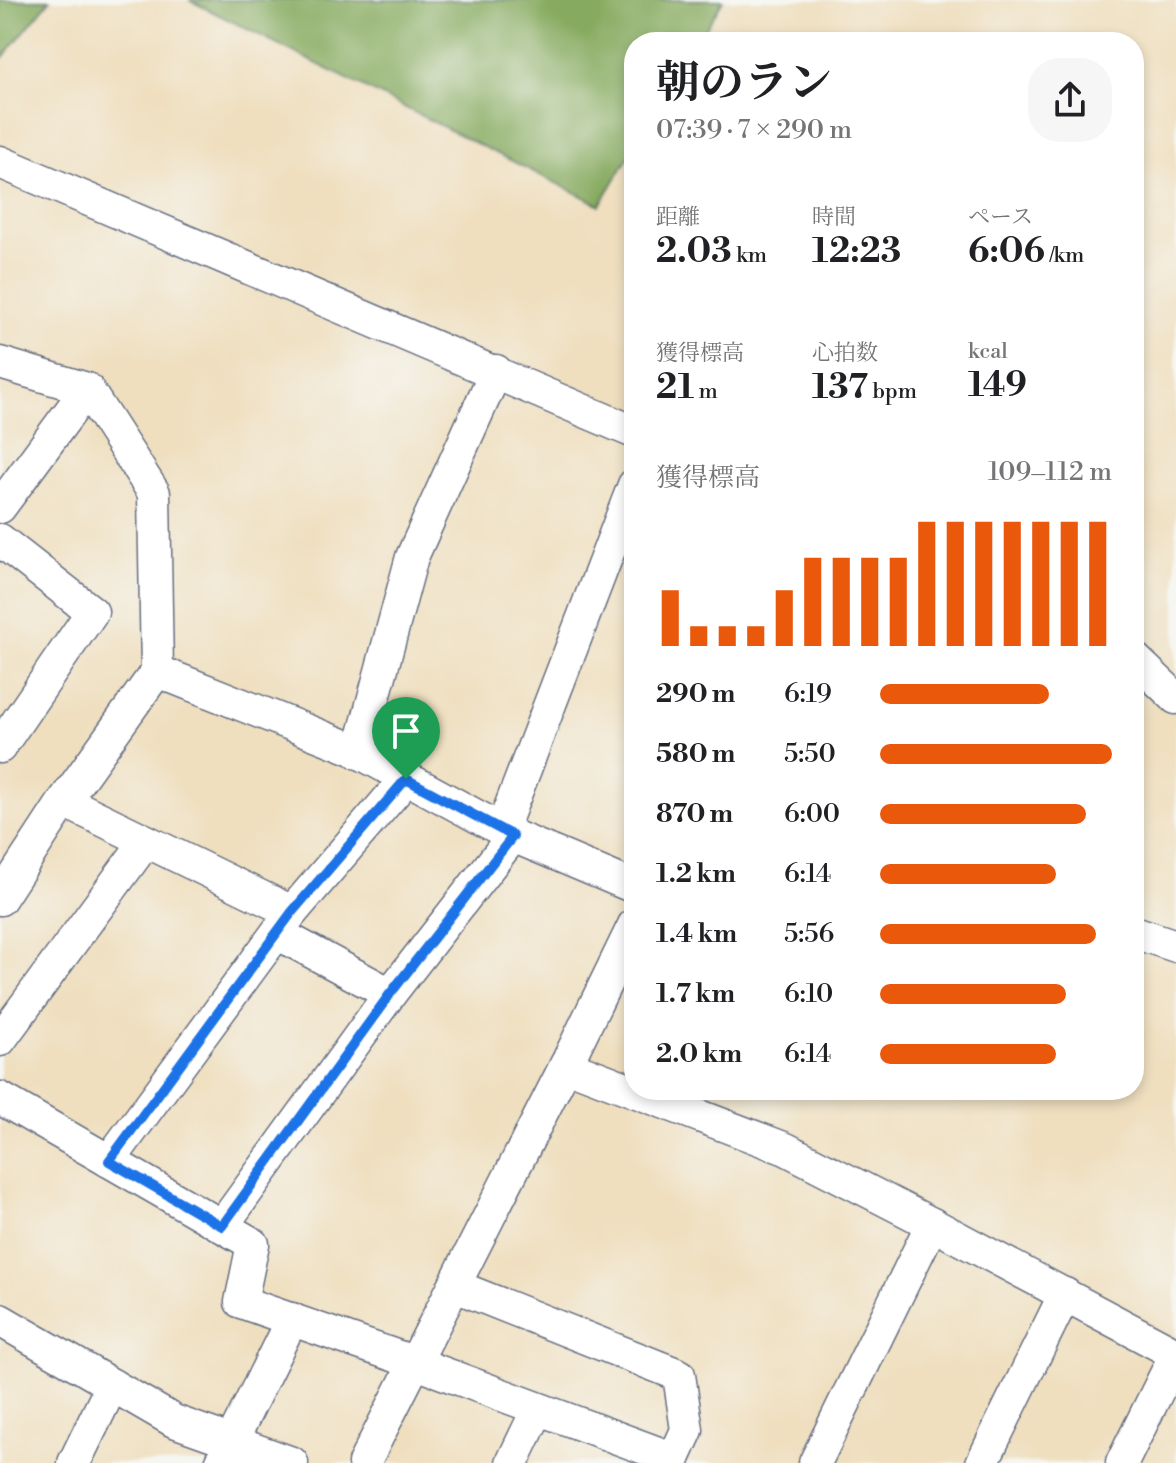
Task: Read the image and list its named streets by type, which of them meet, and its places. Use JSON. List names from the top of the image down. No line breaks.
{"page":{"heading":["朝のラン","07:39 · 7 × 290 m"],"stats":[["距離","2.03 km"],["時間","12:23"],["ペース","6:06 /km"],["獲得標高","21 m"],["心拍数","137 bpm"],["kcal","149"]],"chart":["獲得標高","109–112 m"],"list":[{"name":"290 m","note":"6:19"},{"name":"580 m","note":"5:50"},{"name":"870 m","note":"6:00"},{"name":"1.2 km","note":"6:14"},{"name":"1.4 km","note":"5:56"},{"name":"1.7 km","note":"6:10"},{"name":"2.0 km","note":"6:14"}]}}
